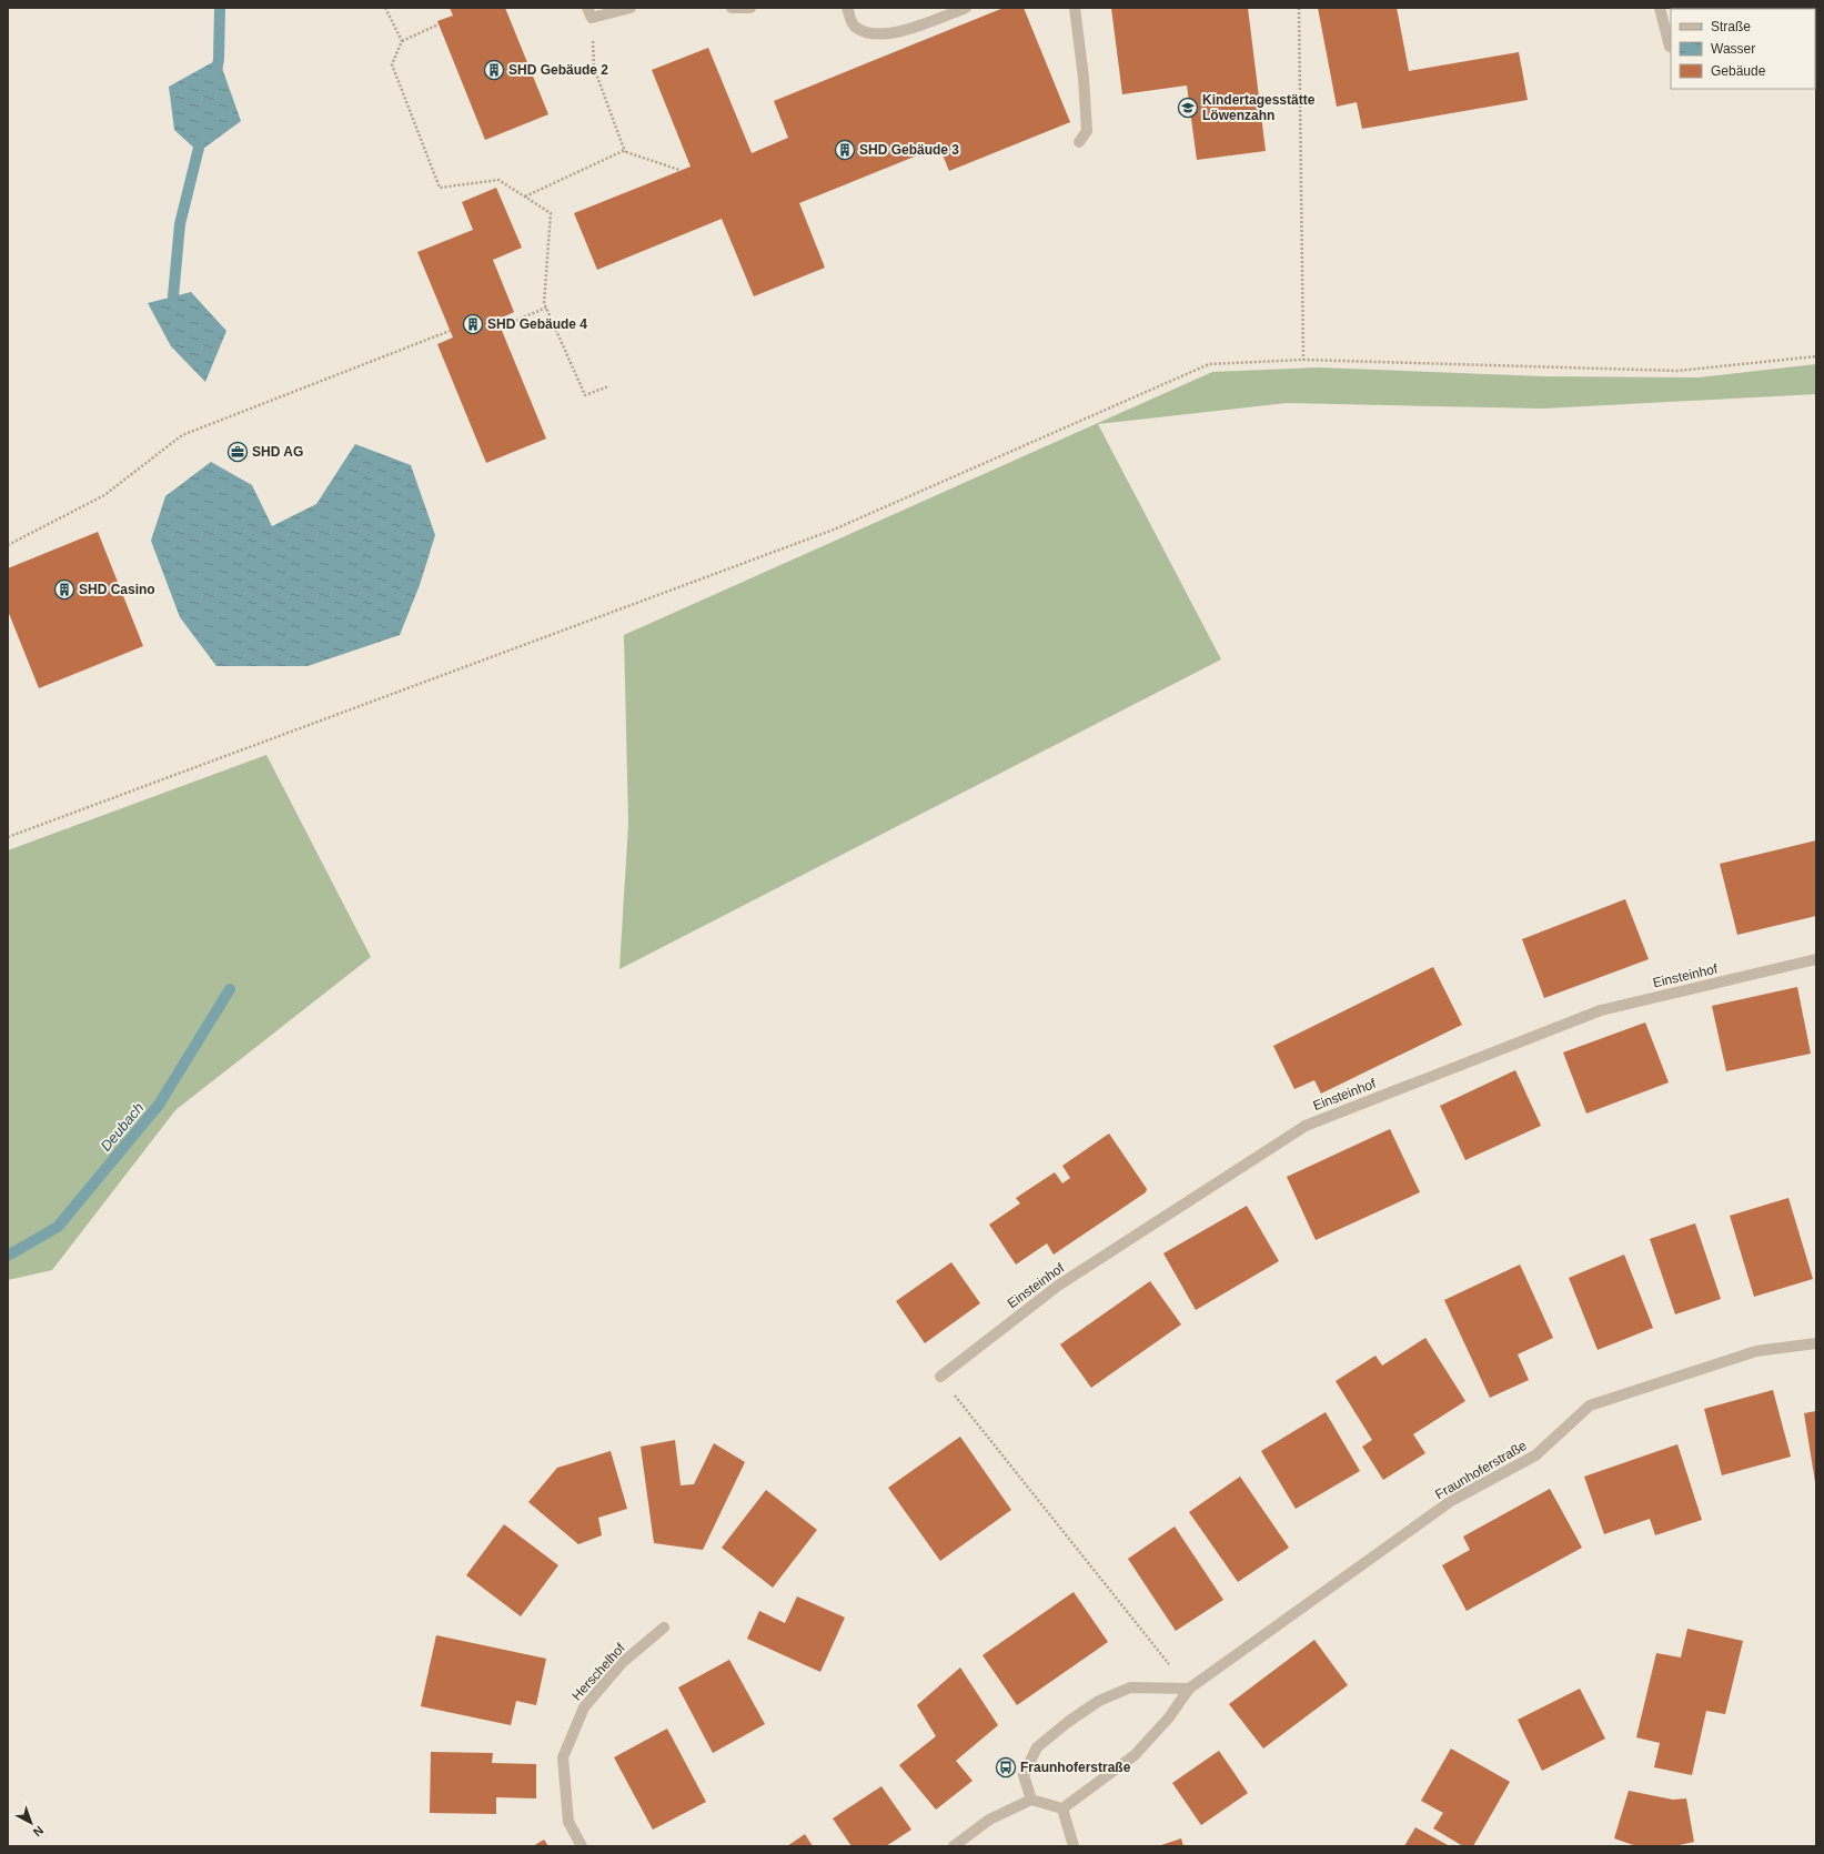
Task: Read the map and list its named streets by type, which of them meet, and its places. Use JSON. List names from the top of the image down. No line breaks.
{"streets":{"street":["Einsteinhof","Fraunhoferstraße","Herschelhof"]},"water":["Deubach"],"places":{"building":["SHD Gebäude 2","SHD Gebäude 3","SHD Gebäude 4","SHD Casino"],"school or university":["Kindertagesstätte Löwenzahn"],"office":["SHD AG"],"bus stop":["Fraunhoferstraße"]},"legend":["Straße","Wasser","Gebäude"],"north":"bottom right"}
